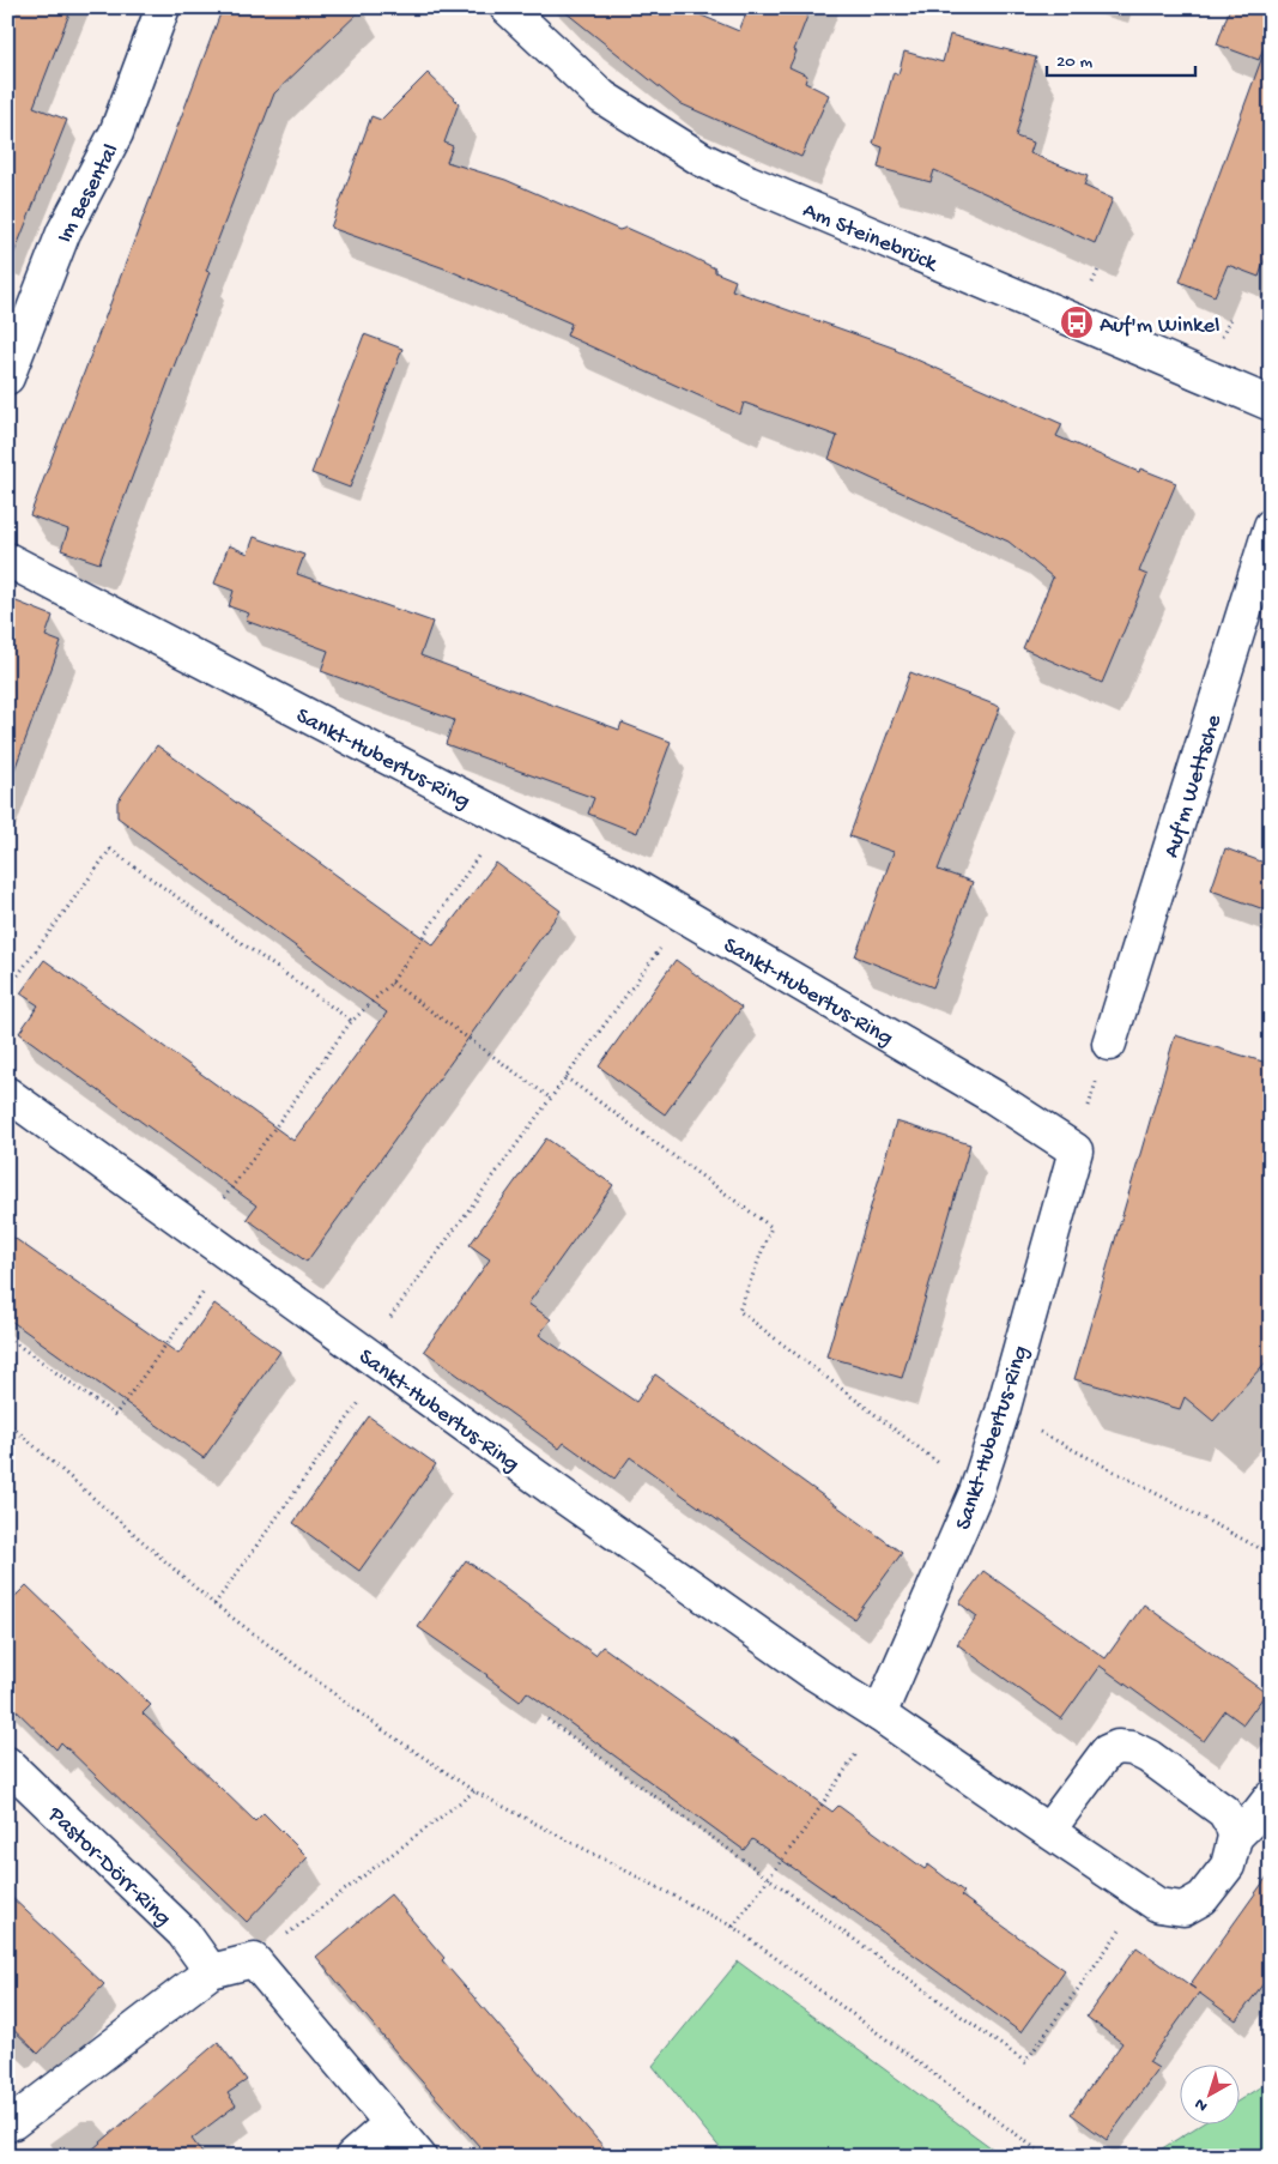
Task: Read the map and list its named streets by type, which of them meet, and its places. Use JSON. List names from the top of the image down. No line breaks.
{"streets":{"street":["Im Besental","Am Steinebrück","Sankt-Hubertus-Ring","Auf'm Wettsche","Pastor-Dörr-Ring"]},"places":{"bus stop":["Auf'm Winkel"]},"scale_bar":"20 m","north":"bottom left"}
